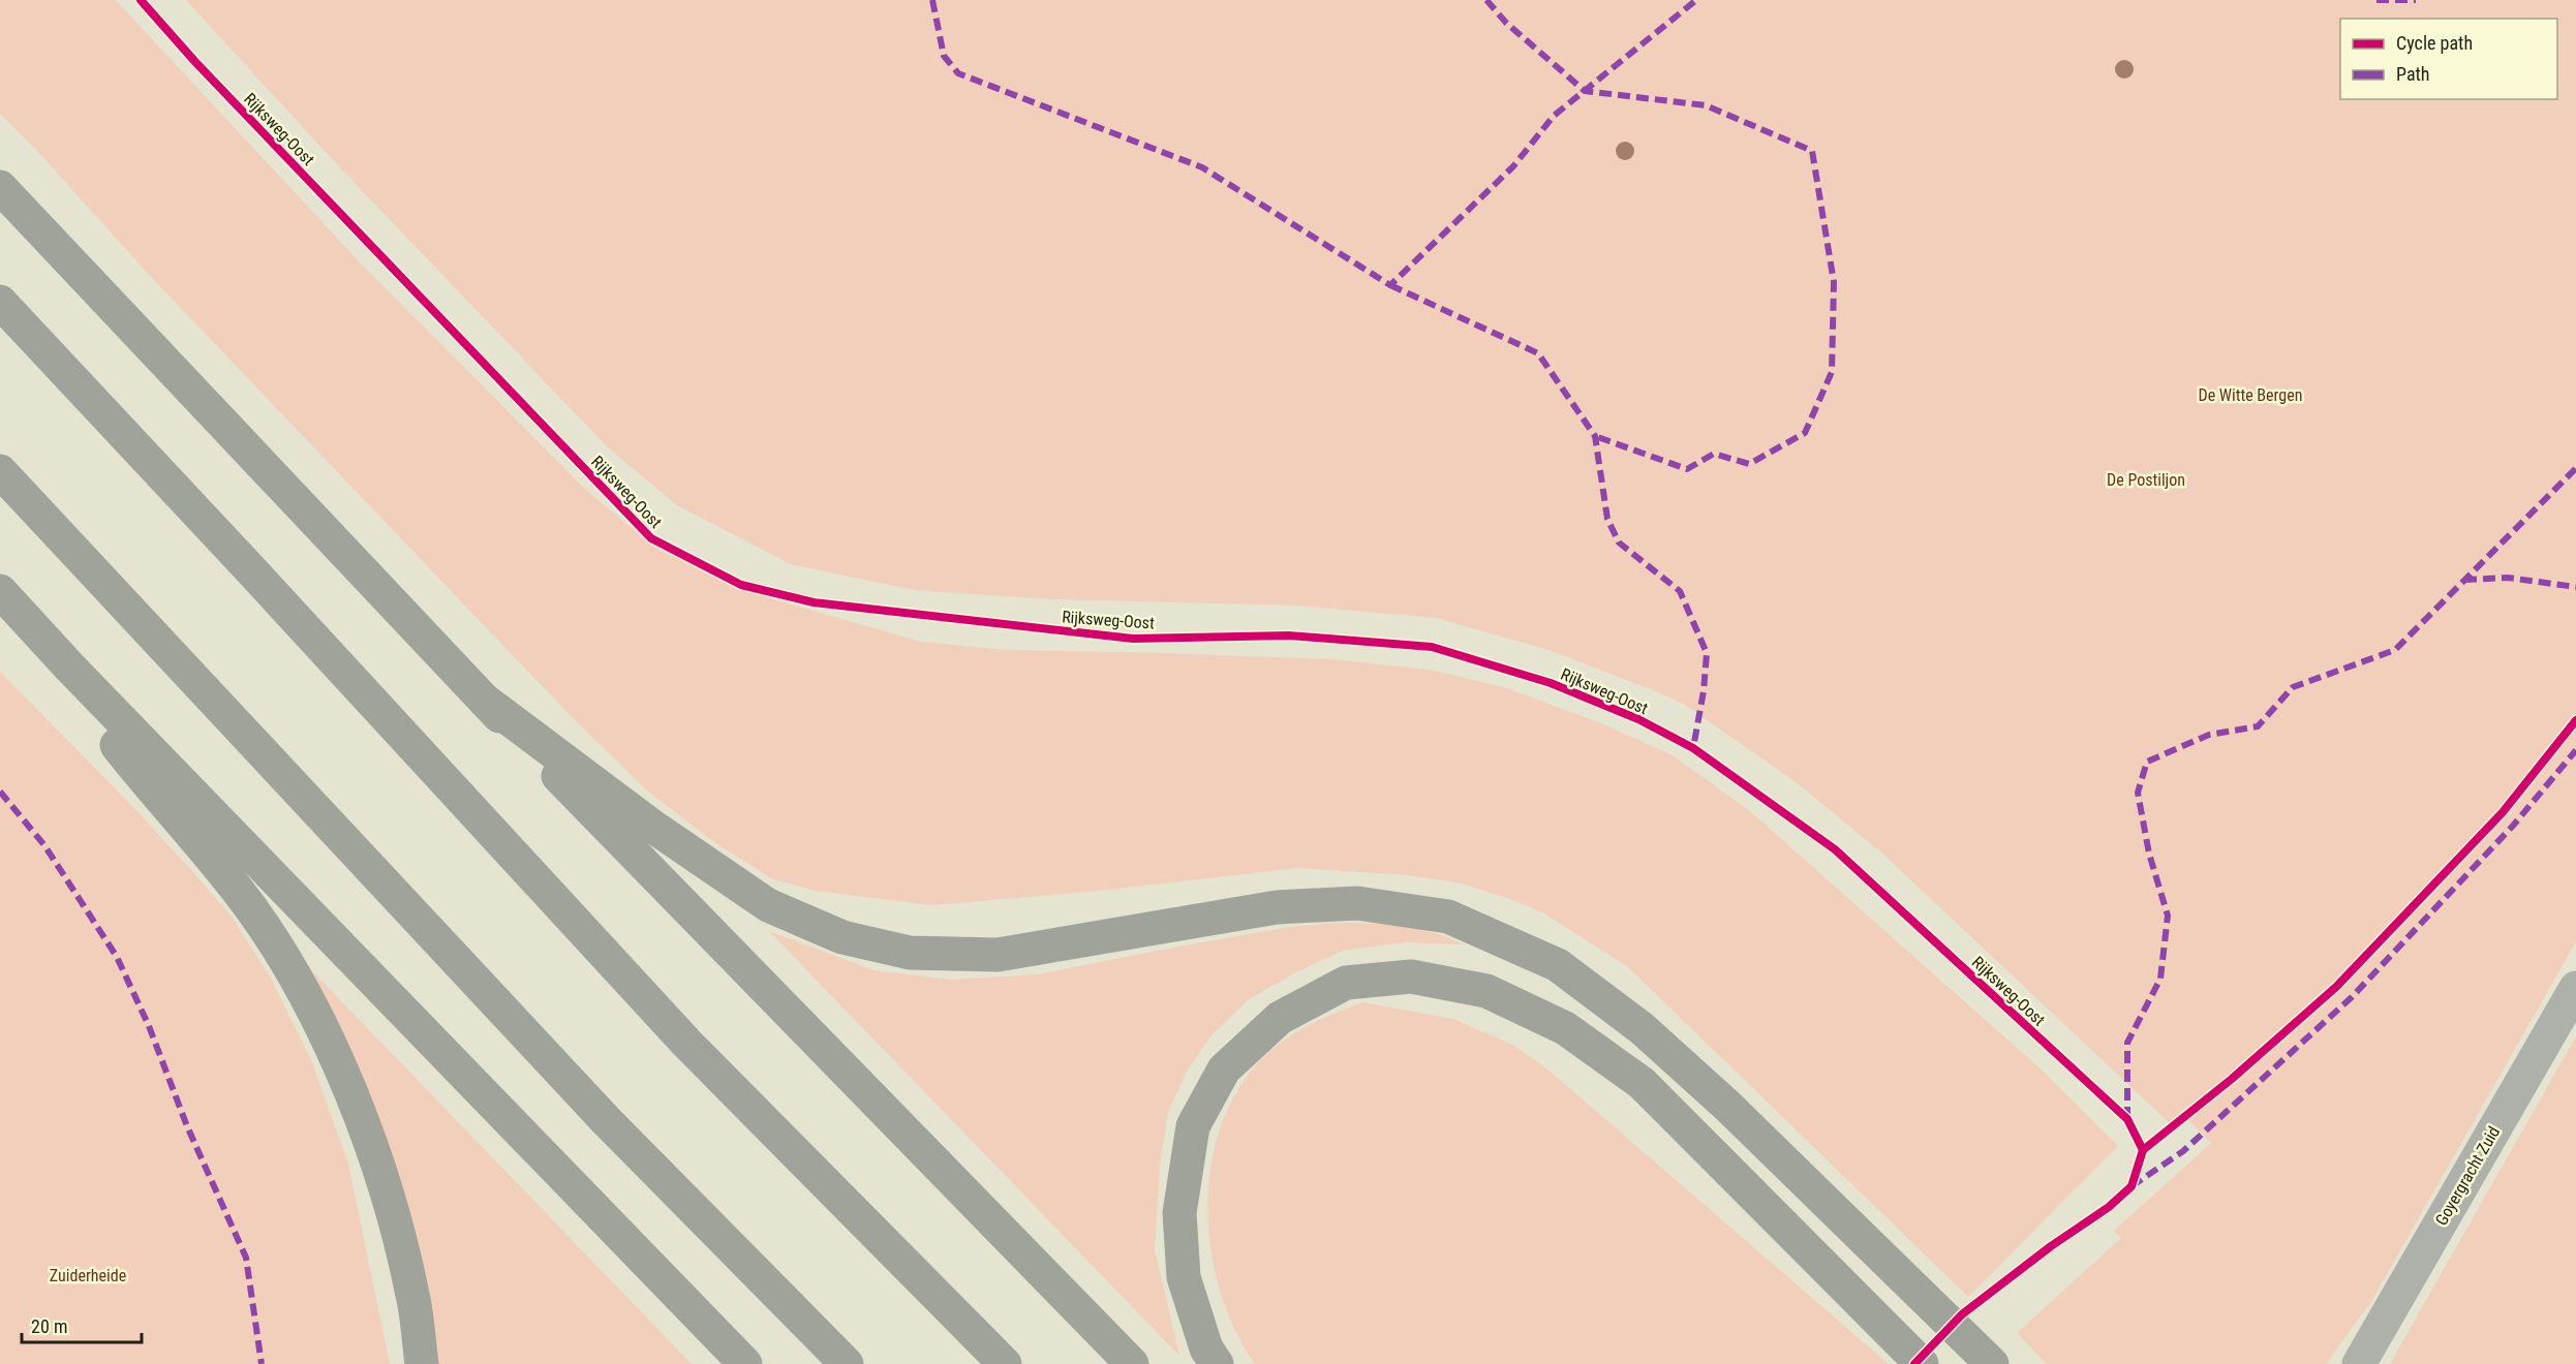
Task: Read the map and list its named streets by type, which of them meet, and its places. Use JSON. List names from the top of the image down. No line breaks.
{"streets":{"street":["Goyergracht Zuid"],"cycle path":["Rijksweg-Oost"]},"parks":["De Witte Bergen","De Postiljon","Zuiderheide"],"legend":["Cycle path","Path"],"scale_bar":"20 m"}
